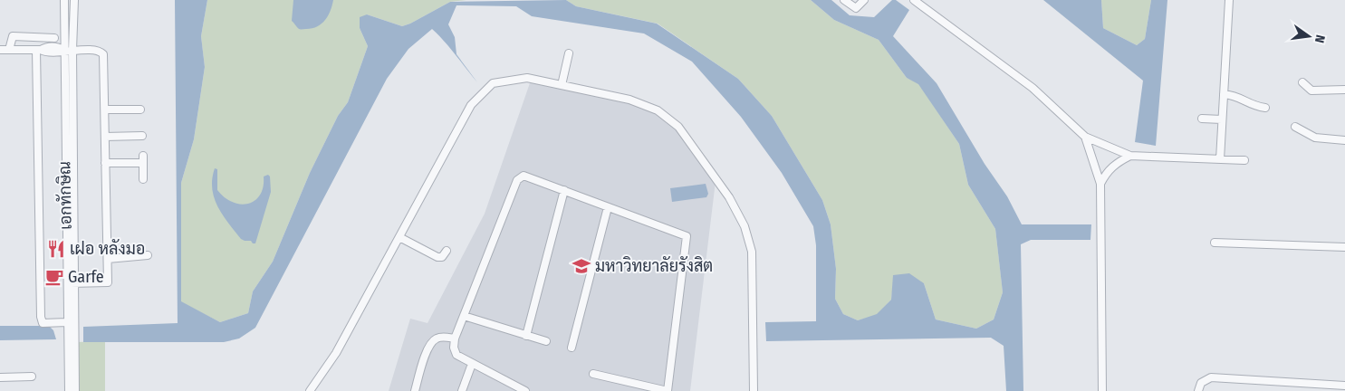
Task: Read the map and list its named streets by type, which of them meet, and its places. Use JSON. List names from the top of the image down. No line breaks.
{"streets":{"street":["เอกทักษิณ"]},"places":{"restaurant":["เฝอ หลังมอ"],"school or university":["มหาวิทยาลัยรังสิต"],"cafe":["Garfe"]},"north":"right"}
